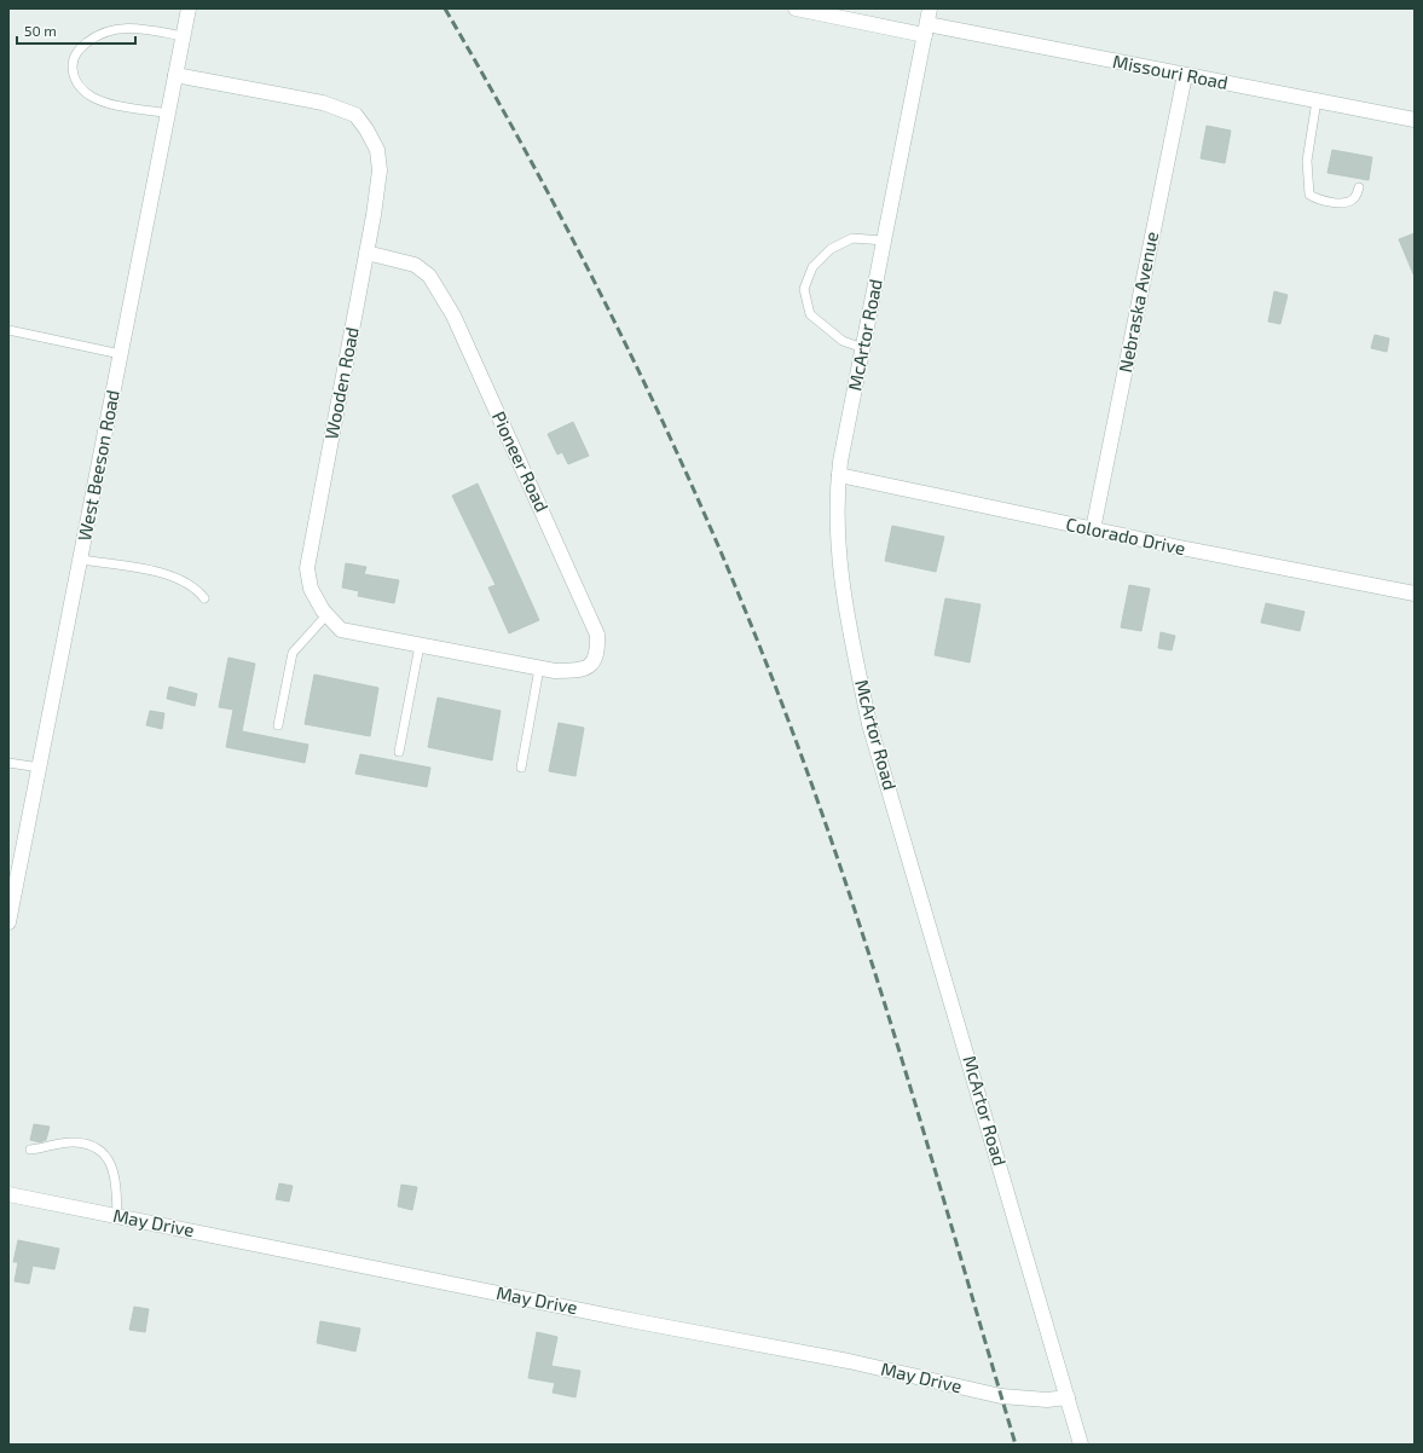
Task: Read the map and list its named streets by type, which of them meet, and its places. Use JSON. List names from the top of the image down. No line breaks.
{"streets":{"street":["Missouri Road","Nebraska Avenue","McArtor Road","Wooden Road","Pioneer Road","West Beeson Road","Colorado Drive","May Drive"]},"crossings":[["Missouri Road","Nebraska Avenue"],["Missouri Road","McArtor Road"],["Nebraska Avenue","Colorado Drive"],["McArtor Road","Colorado Drive"],["McArtor Road","May Drive"],["Wooden Road","Pioneer Road"],["Wooden Road","West Beeson Road"]],"scale_bar":"50 m"}
